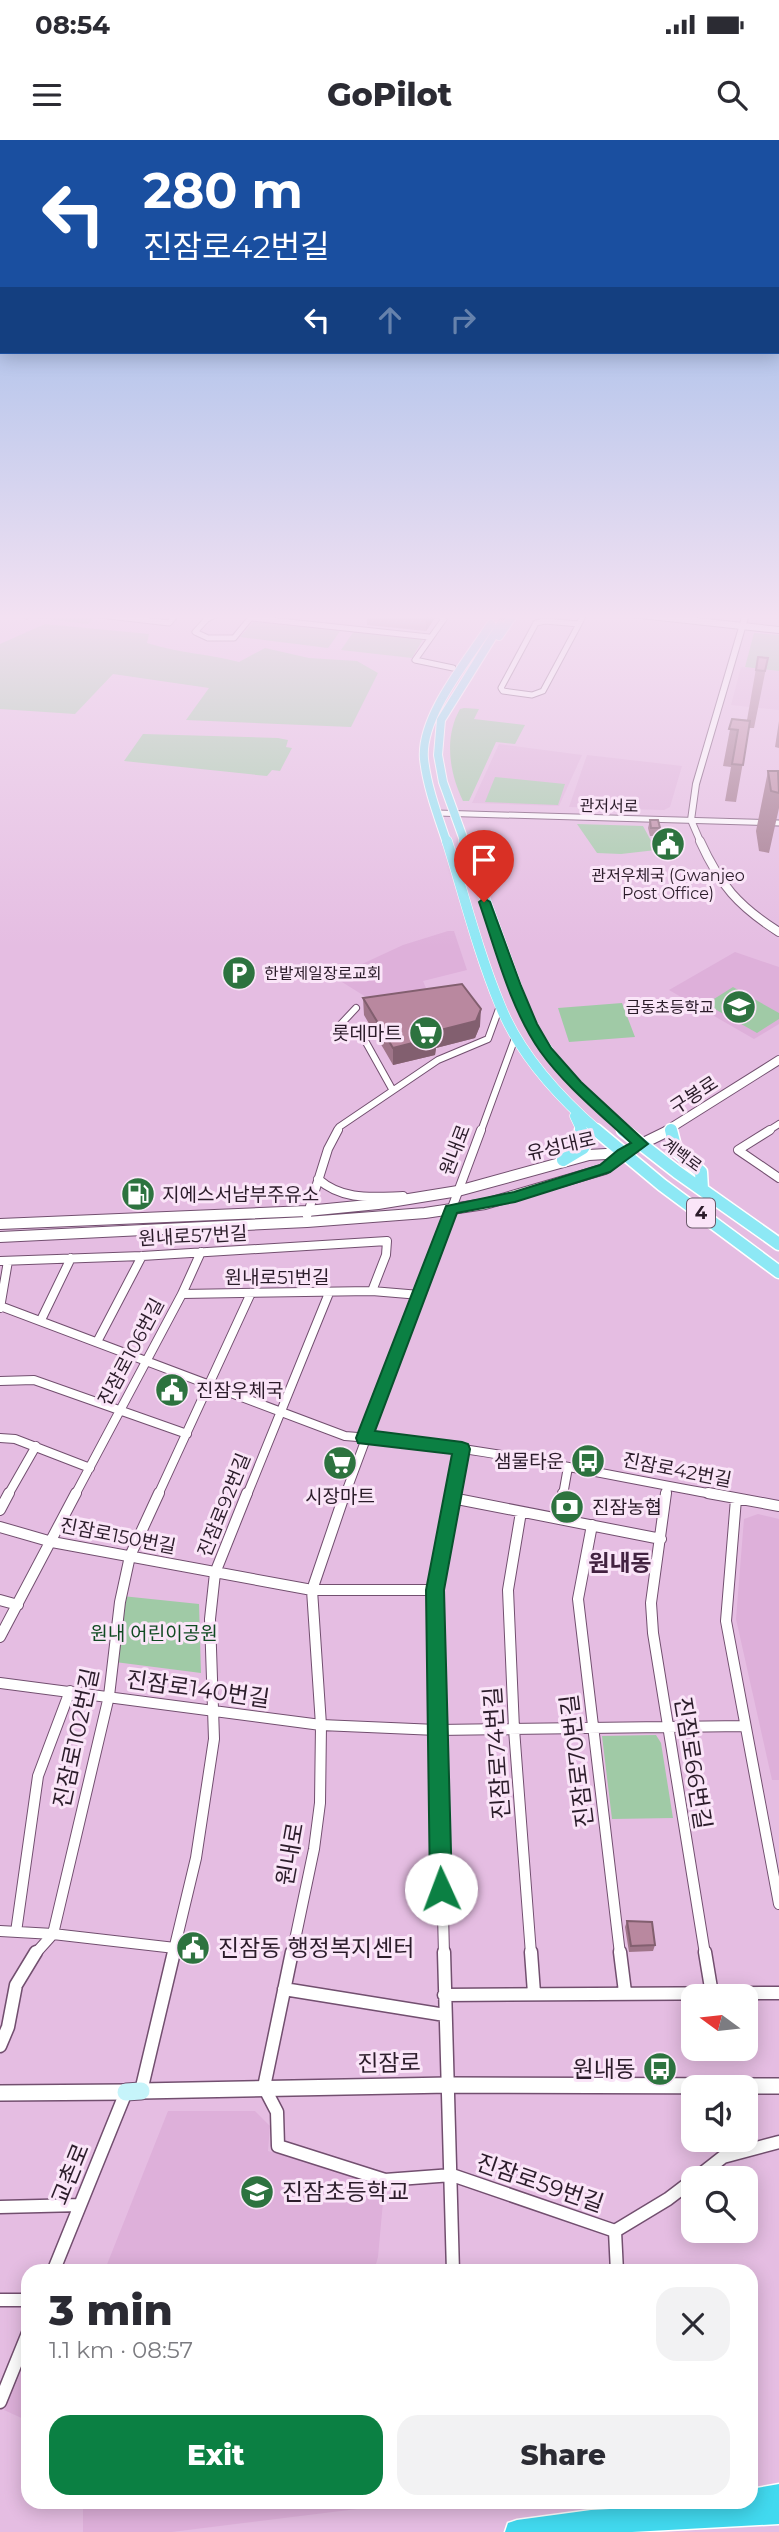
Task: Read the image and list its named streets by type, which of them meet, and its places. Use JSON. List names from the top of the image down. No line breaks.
{"streets":{"main road":["계백로","4"],"street":["관저서로","구봉로","유성대로","원내로","원내로57번길","원내로51번길","진잠로106번길","진잠로42번길","진잠로92번길","진잠로150번길","진잠로140번길","진잠로102번길","진잠로74번길","진잠로70번길","진잠로66번길","진잠로","교촌로","진잠로59번길"]},"crossings":[["관저서로","계백로"],["구봉로","유성대로"],["구봉로","계백로"],["유성대로","원내로"],["유성대로","계백로"],["원내로","계백로"],["원내로","원내로51번길"],["원내로","진잠로42번길"],["원내로","진잠로150번길"],["원내로","진잠로140번길"],["원내로","진잠로"],["원내로","진잠로59번길"],["원내로57번길","원내로51번길"],["원내로57번길","진잠로106번길"],["원내로51번길","진잠로106번길"],["원내로51번길","진잠로92번길"],["원내로51번길","진잠로102번길"],["진잠로106번길","진잠로42번길"],["진잠로106번길","진잠로150번길"],["진잠로42번길","진잠로92번길"],["진잠로42번길","진잠로102번길"],["진잠로42번길","진잠로66번길"],["진잠로92번길","진잠로150번길"],["진잠로92번길","진잠로140번길"],["진잠로92번길","진잠로"],["진잠로92번길","교촌로"],["진잠로150번길","진잠로102번길"],["진잠로140번길","진잠로102번길"],["진잠로","교촌로"],["진잠로","진잠로59번길"]],"districts":["원내동"],"parks":["원내 어린이공원"],"places":{"public building":["관저우체국 (Gwanjeo Post Office)","진잠우체국","진잠동 행정복지센터"],"parking":["한밭제일장로교회"],"school or university":["금동초등학교","진잠초등학교"],"supermarket":["롯데마트","시장마트"],"fuel station":["지에스서남부주유소"],"bus stop":["샘물타운","원내동"],"bank":["진잠농협"]},"north":"left","page":{"status":"08:54","header":"GoPilot","turn":["280 m","진잠로42번길"],"heading":["3 min","1.1 km · 08:57"],"buttons":["Exit","Share"]}}
